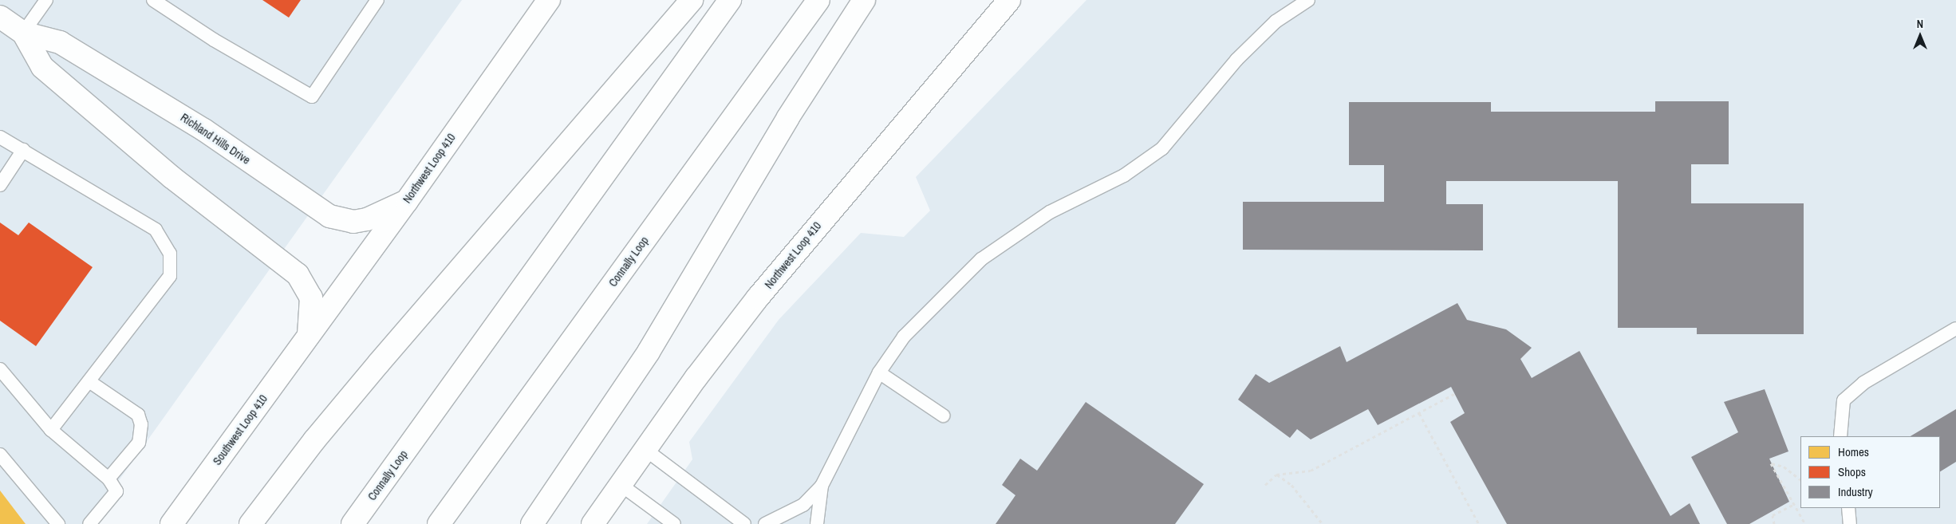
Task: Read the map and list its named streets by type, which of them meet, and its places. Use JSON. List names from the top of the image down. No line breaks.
{"streets":{"main road":["Richland Hills Drive","Northwest Loop 410","Connally Loop","Southwest Loop 410"]},"crossings":[["Richland Hills Drive","Northwest Loop 410"],["Richland Hills Drive","Southwest Loop 410"],["Northwest Loop 410","Southwest Loop 410"]],"legend":["Homes","Shops","Industry"],"north":"top"}
